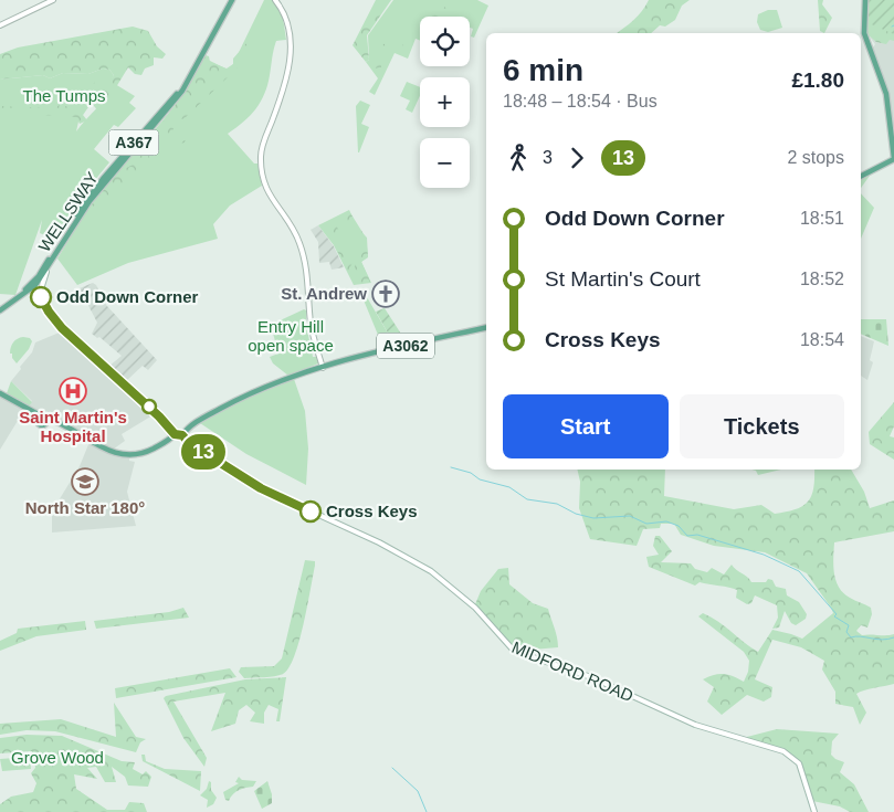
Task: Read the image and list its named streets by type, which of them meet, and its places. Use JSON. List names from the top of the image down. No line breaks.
{"streets":{"main road":["A367","WELLSWAY","A3062","MIDFORD ROAD"]},"crossings":[["A3062","MIDFORD ROAD"]],"parks":["The Tumps","Entry Hill open space","Grove Wood"],"places":{"church":["St. Andrew"],"other":["Odd Down Corner","Cross Keys"],"hospital":["Saint Martin's Hospital"],"school or university":["North Star 180°"]},"lines":["bus line 13"],"page":{"on_map":"13","map_buttons":["+","−"],"heading":["6 min","18:48 – 18:54 · Bus","£1.80"],"legs":["3","13","2 stops"],"list":[{"name":"Odd Down Corner","value":"18:51"},{"name":"St Martin's Court","value":"18:52"},{"name":"Cross Keys","value":"18:54"}],"buttons":["Start","Tickets"]}}
